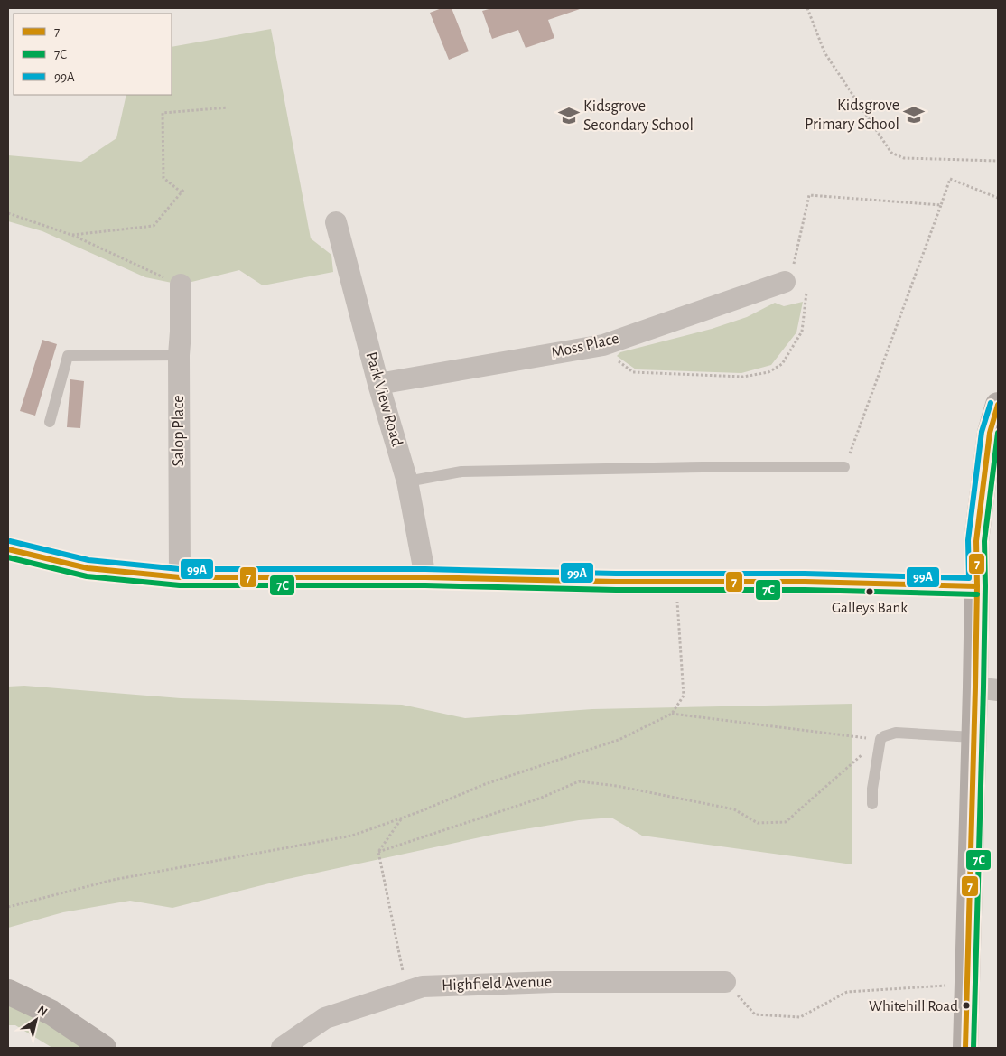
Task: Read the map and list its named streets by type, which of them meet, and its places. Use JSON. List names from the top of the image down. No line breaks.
{"streets":{"street":["Moss Place","Park View Road","Salop Place","Highfield Avenue"]},"crossings":[["Moss Place","Park View Road"]],"places":{"school or university":["Kidsgrove Primary School","Kidsgrove Secondary School"],"other":["Galleys Bank","Whitehill Road"]},"lines":["transit line 99A","transit line 7","transit line 7C"],"legend":["7","7C","99A"],"north":"top right"}
